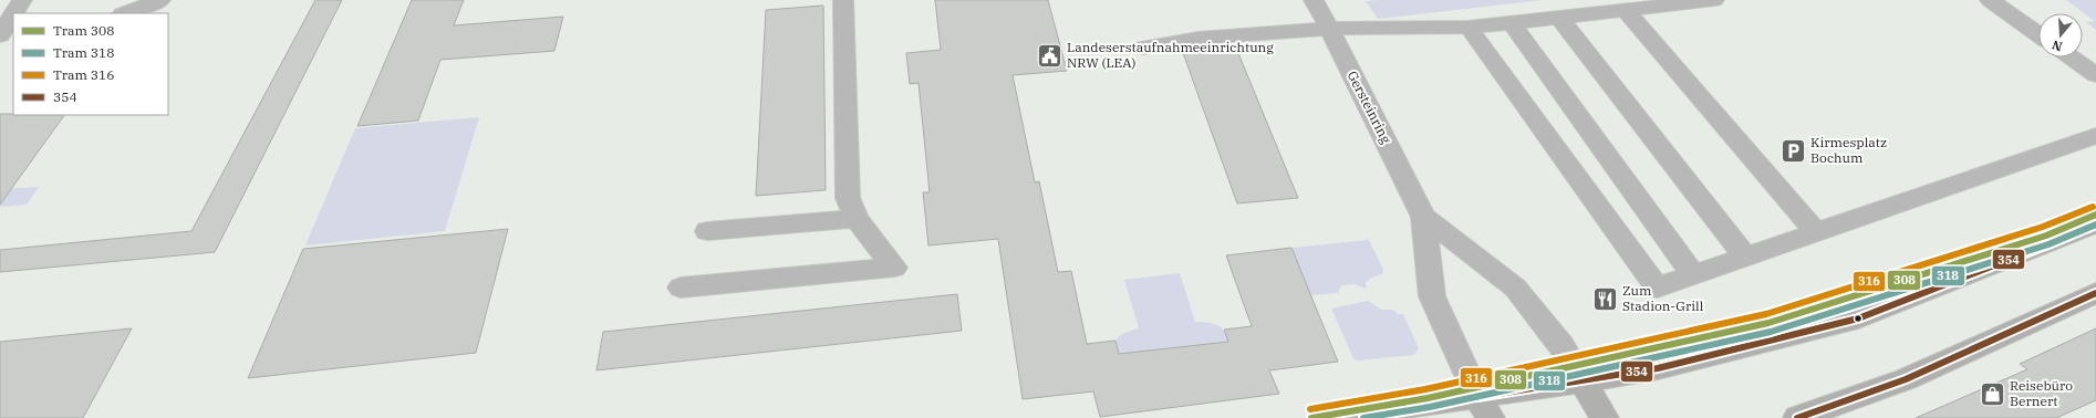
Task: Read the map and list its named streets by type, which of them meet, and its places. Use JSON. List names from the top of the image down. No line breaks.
{"streets":{"street":["Gersteinring"]},"places":{"public building":["Landeserstaufnahmeeinrichtung NRW (LEA)"],"parking":["Kirmesplatz Bochum"],"restaurant":["Zum Stadion-Grill"],"shop":["Reisebüro Bernert"]},"lines":["tram line 316","tram line 308","transit line 354","tram line 318"],"legend":["Tram 308","Tram 318","Tram 316","354"],"north":"bottom"}
